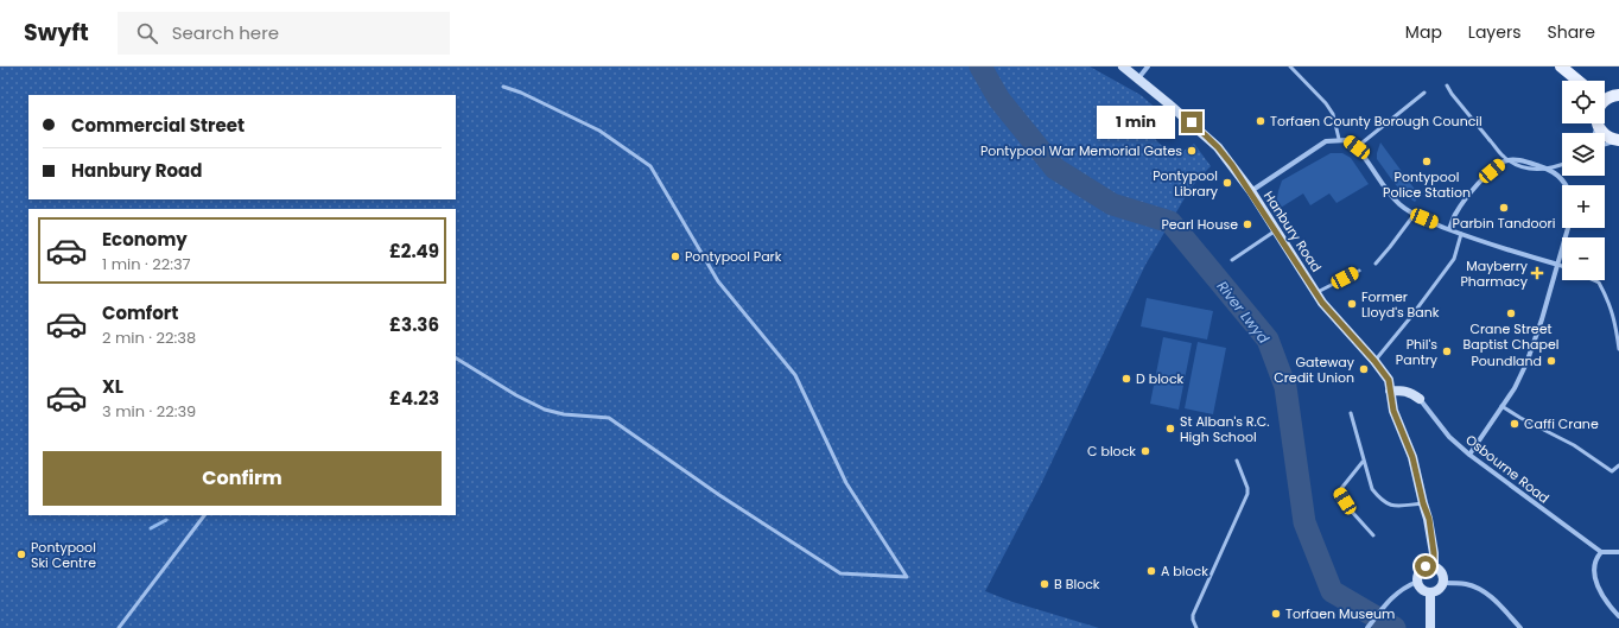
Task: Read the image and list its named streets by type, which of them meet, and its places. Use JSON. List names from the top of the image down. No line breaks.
{"streets":{"street":["Hanbury Road","Osbourne Road"]},"water":["River Lwyd"],"places":{"other":["Torfaen County Borough Council","Pontypool War Memorial Gates","Pontypool Police Station","Pontypool Library","Parbin Tandoori","Pearl House","Pontypool Park","Former Lloyd's Bank","Crane Street Baptist Chapel","Phil's Pantry","Poundland","Gateway Credit Union","D block","Caffi Crane","St Alban's R.C. High School","C block","Pontypool Ski Centre","A block","B Block","Torfaen Museum"],"health":["Mayberry Pharmacy"]},"page":{"header":"Swyft","search":"Search here","nav":["Map","Layers","Share"],"map_buttons":["+","−"],"banner":["Commercial Street","Hanbury Road"],"bubble":"1 min","list":[{"name":"Economy","note":"1 min · 22:37","value":"£2.49"},{"name":"Comfort","note":"2 min · 22:38","value":"£3.36"},{"name":"XL","note":"3 min · 22:39","value":"£4.23"}],"buttons":"Confirm"}}
